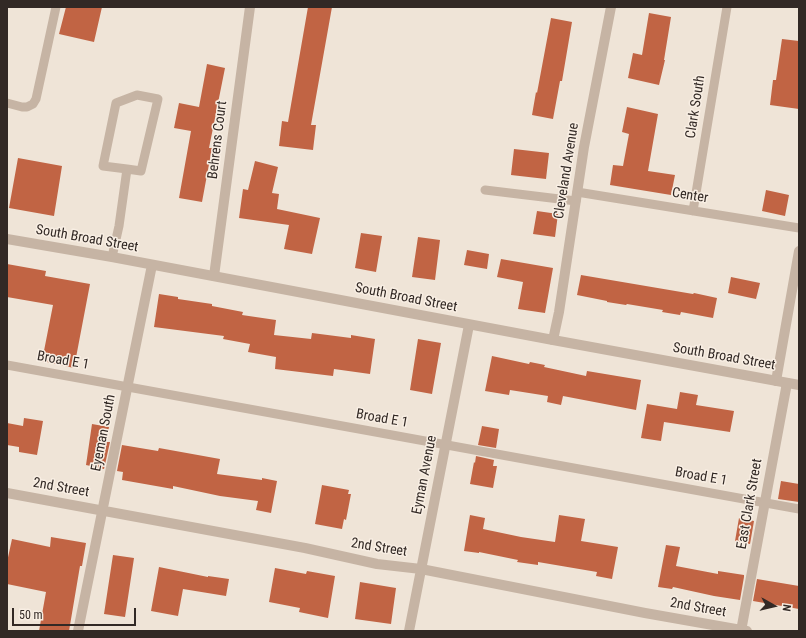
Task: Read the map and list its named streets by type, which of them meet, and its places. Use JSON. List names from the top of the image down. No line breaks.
{"streets":{"street":["Behrens Court","Cleveland Avenue","South Broad Street","Eyeman South","Eyman Avenue","2nd Street","East Clark Street"],"lane":["Clark South","Center","Broad E 1"]},"crossings":[["Clark South","Center"],["Behrens Court","South Broad Street"],["Cleveland Avenue","Center"],["Cleveland Avenue","South Broad Street"],["South Broad Street","Eyeman South"],["South Broad Street","Eyman Avenue"],["South Broad Street","East Clark Street"],["Broad E 1","Eyeman South"],["Broad E 1","Eyman Avenue"],["Broad E 1","East Clark Street"],["Eyeman South","2nd Street"],["Eyman Avenue","2nd Street"],["2nd Street","East Clark Street"]],"scale_bar":"50 m","north":"right"}
